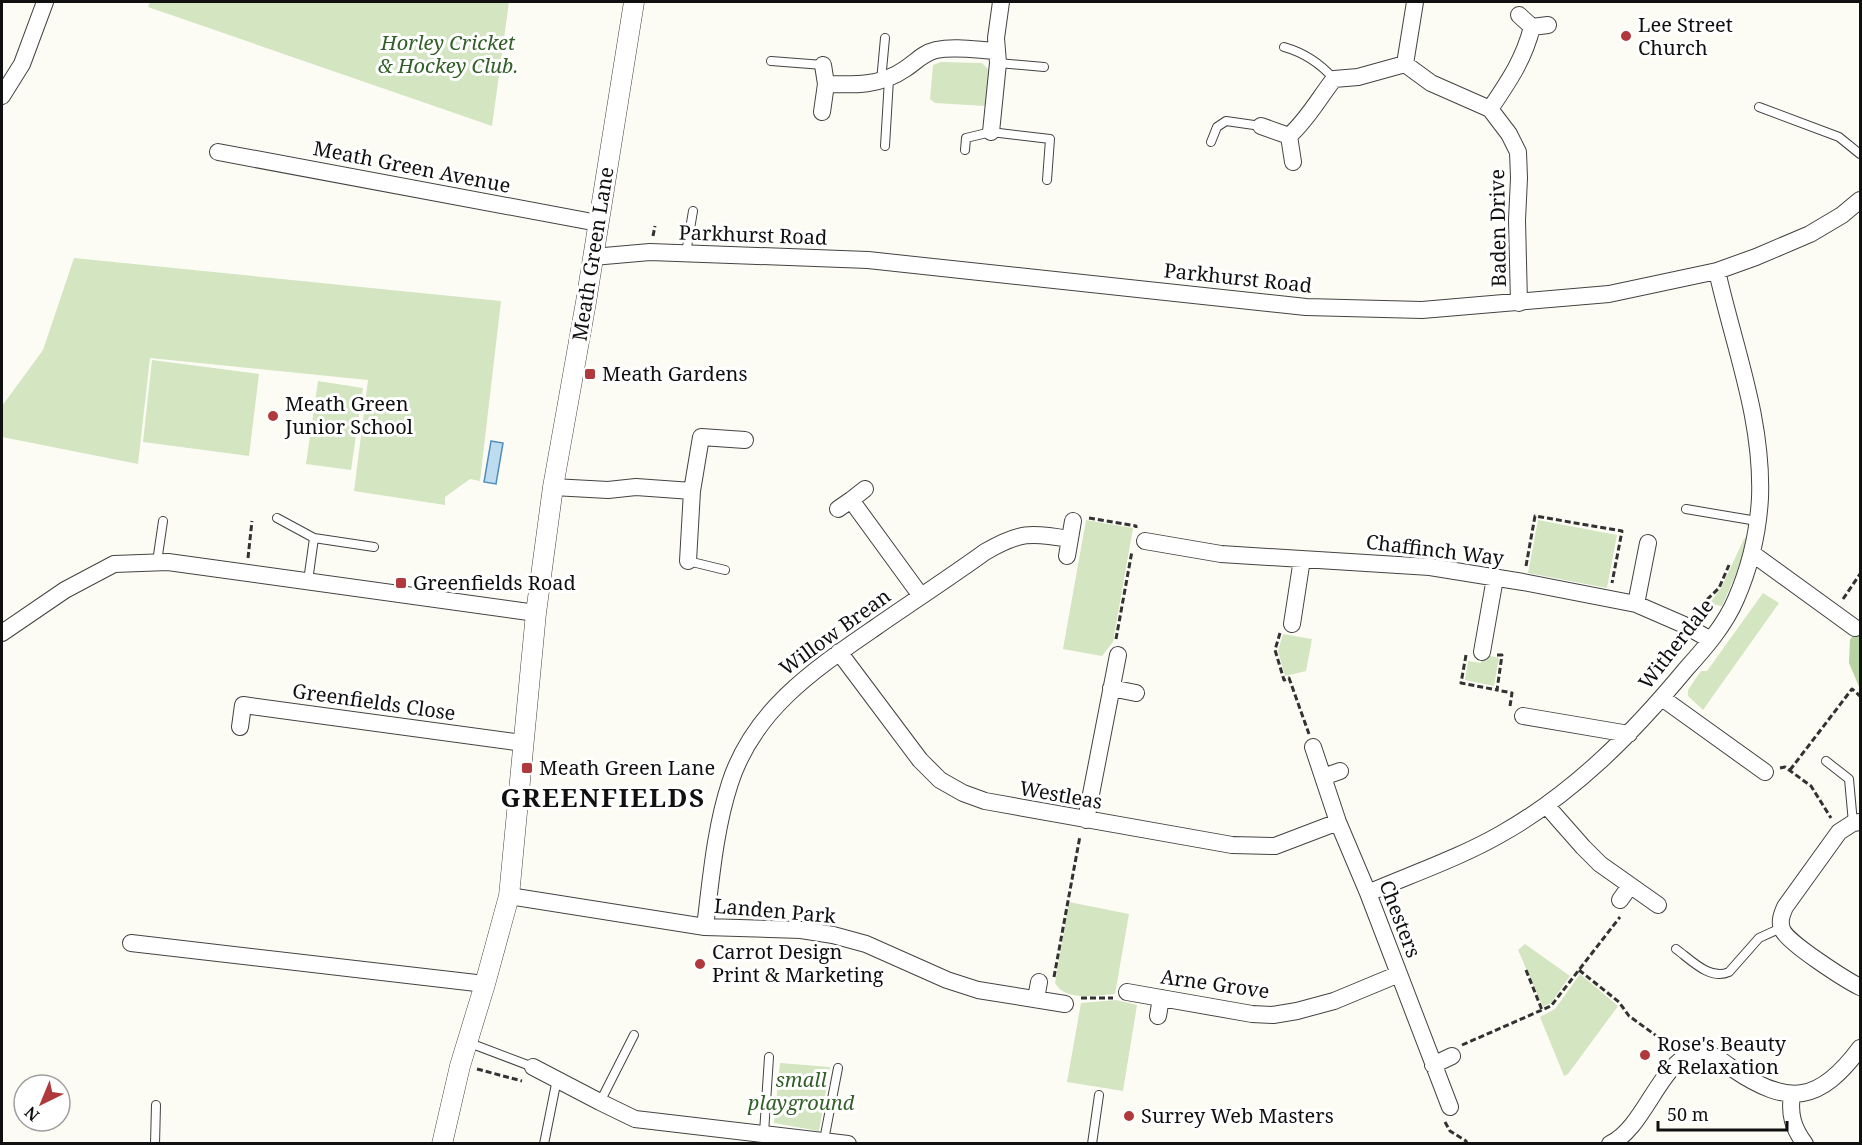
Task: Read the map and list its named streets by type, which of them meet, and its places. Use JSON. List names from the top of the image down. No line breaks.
{"streets":{"street":["Meath Green Avenue","Baden Drive","Parkhurst Road","Meath Green Lane","Chaffinch Way","Willow Brean","Witherdale","Greenfields Close","Westleas","Landen Park","Chesters","Arne Grove"]},"crossings":[["Meath Green Avenue","Meath Green Lane"],["Baden Drive","Parkhurst Road"],["Parkhurst Road","Meath Green Lane"],["Parkhurst Road","Witherdale"],["Meath Green Lane","Greenfields Close"],["Meath Green Lane","Landen Park"],["Chaffinch Way","Witherdale"],["Willow Brean","Westleas"],["Willow Brean","Landen Park"],["Witherdale","Chesters"],["Westleas","Chesters"],["Chesters","Arne Grove"]],"districts":["GREENFIELDS"],"parks":["Horley Cricket & Hockey Club.","small playground"],"places":{"other":["Lee Street Church","Meath Green Junior School","Carrot Design Print & Marketing","Rose's Beauty & Relaxation","Surrey Web Masters"],"transit":["Meath Gardens","Greenfields Road","Meath Green Lane"]},"scale_bar":"50 m","north":"bottom left"}
